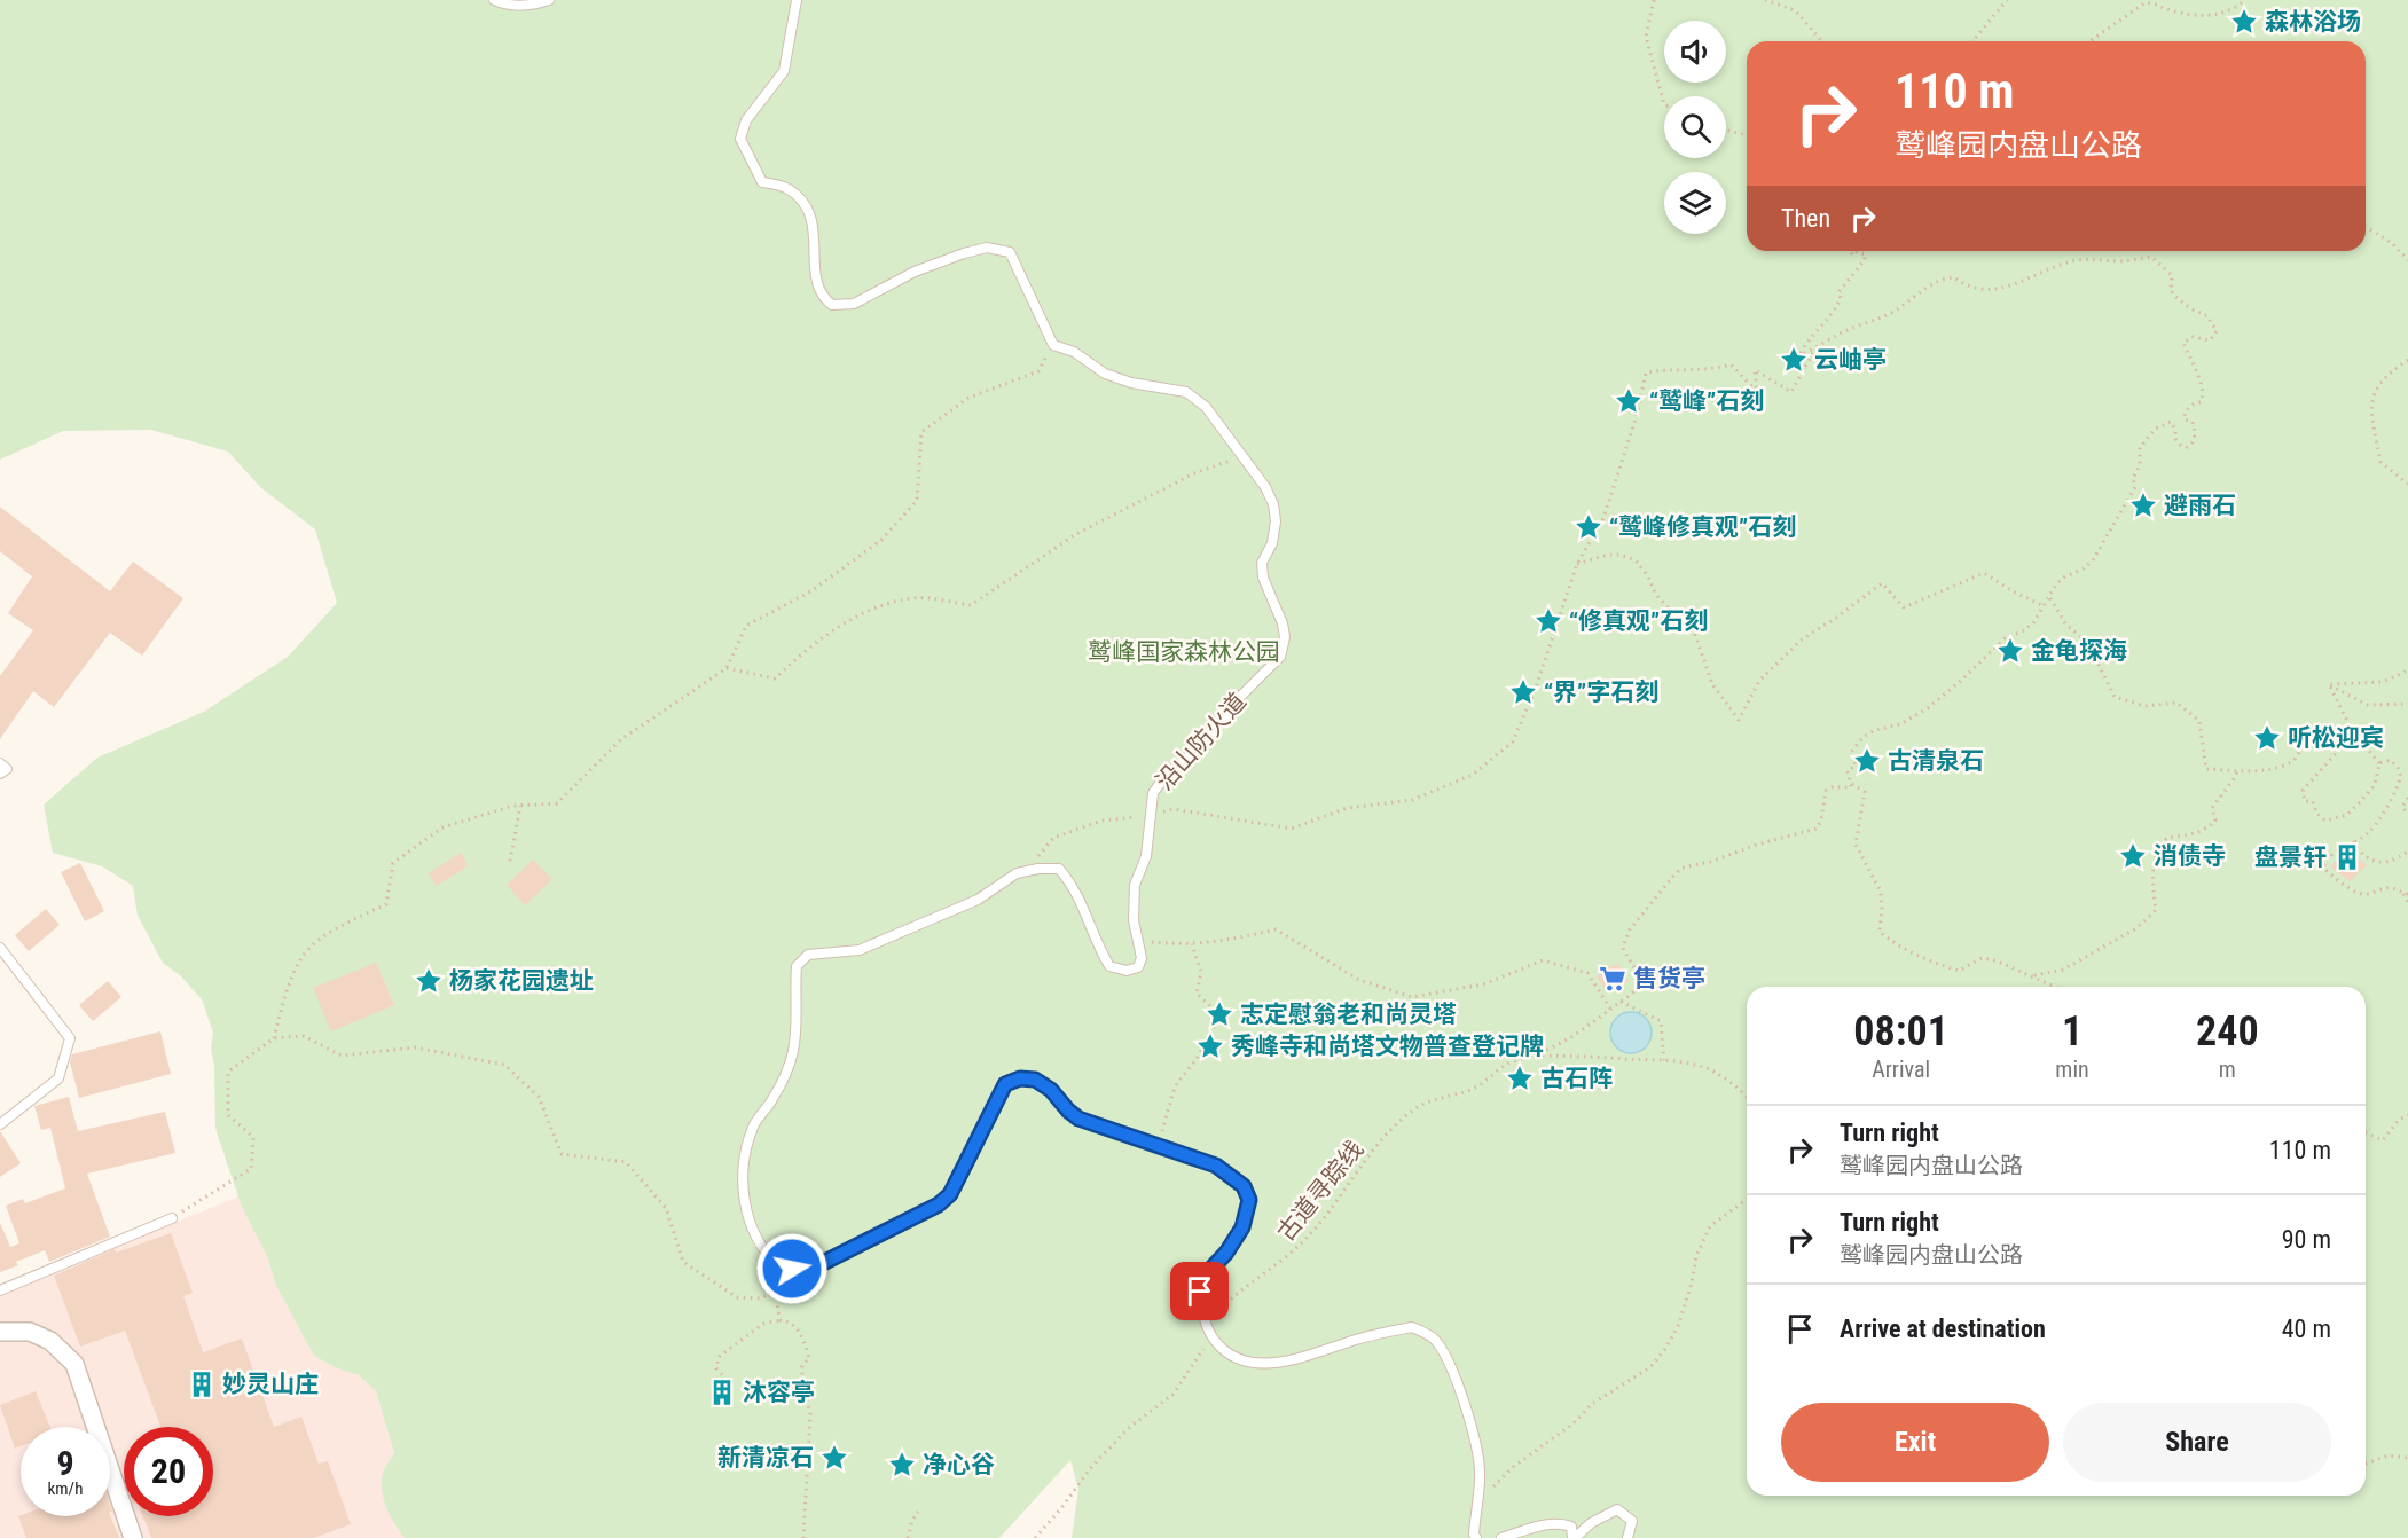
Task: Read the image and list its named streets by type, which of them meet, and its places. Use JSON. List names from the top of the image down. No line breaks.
{"streets":{"lane":["沿山防火道"],"path":["古道寻踪线"]},"parks":["鹫峰国家森林公园"],"places":{"place":["森林浴场","云岫亭","“鹫峰”石刻","避雨石","“鹫峰修真观”石刻","“修真观”石刻","金龟探海","“界”字石刻","听松迎宾","古清泉石","消债寺","杨家花园遗址","志定慰翁老和尚灵塔","秀峰寺和尚塔文物普查登记牌","古石阵","新清凉石","净心谷"],"building":["盘景轩","妙灵山庄","沐容亭"],"supermarket":["售货亭"]},"page":{"turn":["110 m","鹫峰园内盘山公路"],"then":"Then","eta":["08:01","Arrival","1","min","240","m"],"list":[{"name":"Turn right","note":"鹫峰园内盘山公路","value":"110 m"},{"name":"Turn right","note":"鹫峰园内盘山公路","value":"90 m"},{"name":"Arrive at destination","value":"40 m"}],"buttons":["Exit","Share"],"speed":"9 km/h","limit":"20"}}
